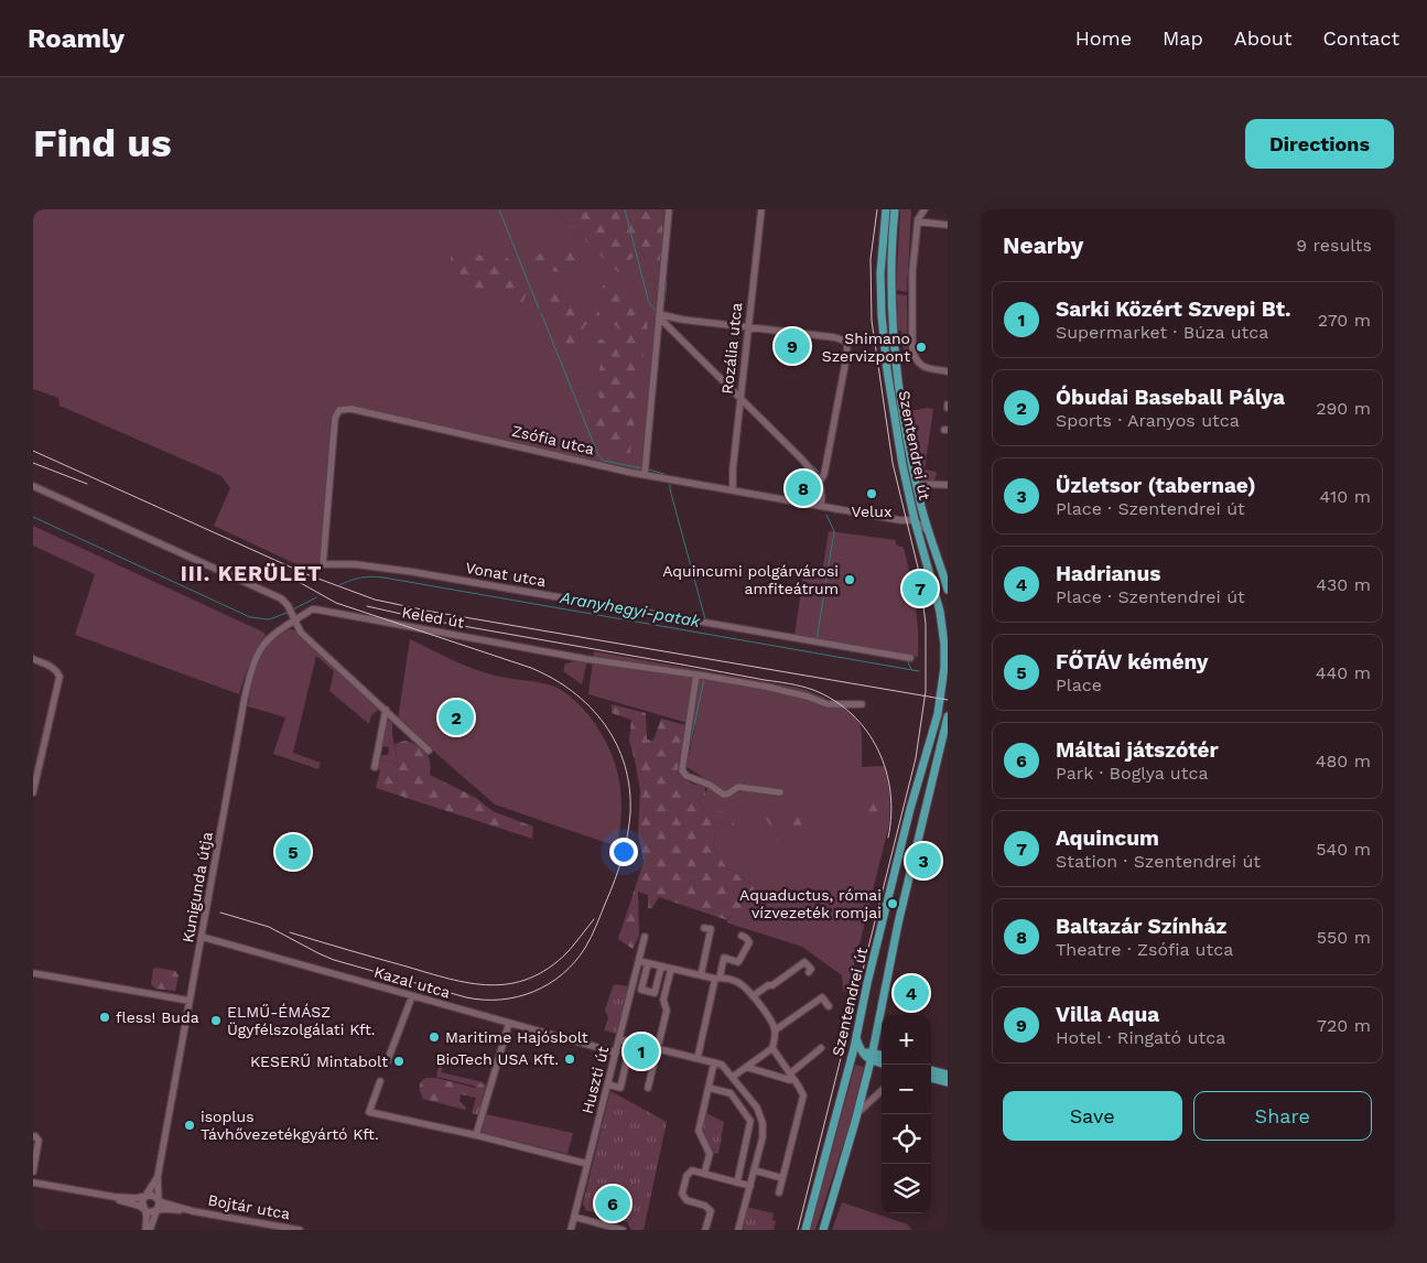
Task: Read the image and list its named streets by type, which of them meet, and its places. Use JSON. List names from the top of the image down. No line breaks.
{"streets":{"main road":["Szentendrei út"],"street":["Rozália utca","Zsófia utca","Vonat utca","Keled út","Kunigunda útja","Kazal utca","Huszti út","Bojtár utca"]},"crossings":[["Rozália utca","Zsófia utca"],["Zsófia utca","Szentendrei út"],["Zsófia utca","Vonat utca"],["Keled út","Kunigunda útja"],["Kunigunda útja","Kazal utca"],["Kunigunda útja","Bojtár utca"],["Kazal utca","Huszti út"]],"districts":["III. KERÜLET"],"water":["Aranyhegyi-patak"],"places":["Shimano Szervizpont","Velux","Aquincumi polgárvárosi amfiteátrum","Aquaductus, római vízvezeték romjai","fless! Buda","ELMŰ-ÉMÁSZ Ügyfélszolgálati Kft.","Maritime Hajósbolt","BioTech USA Kft.","KESERŰ Mintabolt","isoplus Távhővezetékgyártó Kft."],"page":{"header":"Roamly","nav":["Home","Map","About","Contact"],"buttons":["Directions",["Save","Share"]],"title":"Find us","heading":["Nearby","9 results"],"list":[{"mark":"1","name":"Sarki Közért Szvepi Bt.","note":"Supermarket · Búza utca","value":"270 m"},{"mark":"2","name":"Óbudai Baseball Pálya","note":"Sports · Aranyos utca","value":"290 m"},{"mark":"3","name":"Üzletsor (tabernae)","note":"Place · Szentendrei út","value":"410 m"},{"mark":"4","name":"Hadrianus","note":"Place · Szentendrei út","value":"430 m"},{"mark":"5","name":"FŐTÁV kémény","note":"Place","value":"440 m"},{"mark":"6","name":"Máltai játszótér","note":"Park · Boglya utca","value":"480 m"},{"mark":"7","name":"Aquincum","note":"Station · Szentendrei út","value":"540 m"},{"mark":"8","name":"Baltazár Színház","note":"Theatre · Zsófia utca","value":"550 m"},{"mark":"9","name":"Villa Aqua","note":"Hotel · Ringató utca","value":"720 m"}],"pins":["9","8","7","2","5","3","4","1","6"],"map_buttons":["+","−"]}}
